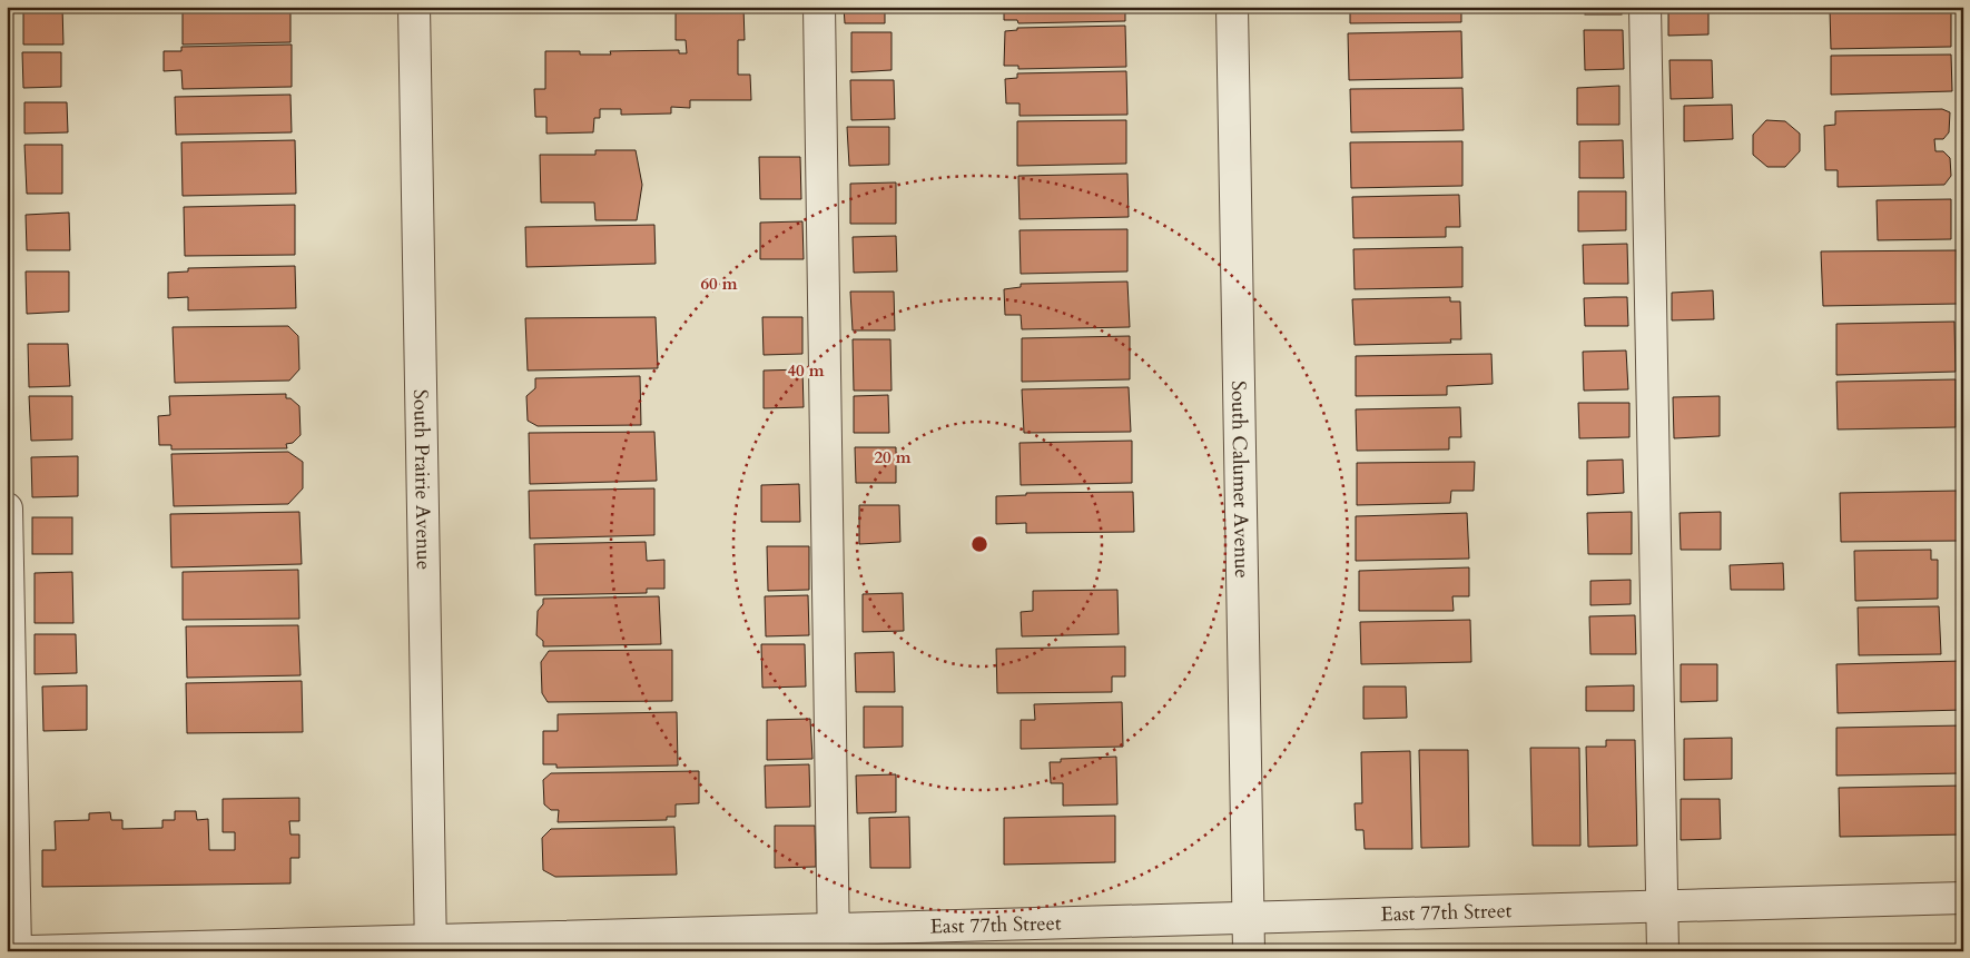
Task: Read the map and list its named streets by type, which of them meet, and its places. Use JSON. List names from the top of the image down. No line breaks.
{"streets":{"street":["South Calumet Avenue","South Prairie Avenue","East 77th Street"]},"crossings":[["South Calumet Avenue","East 77th Street"],["South Prairie Avenue","East 77th Street"]],"rings":["60 m","40 m","20 m"]}
